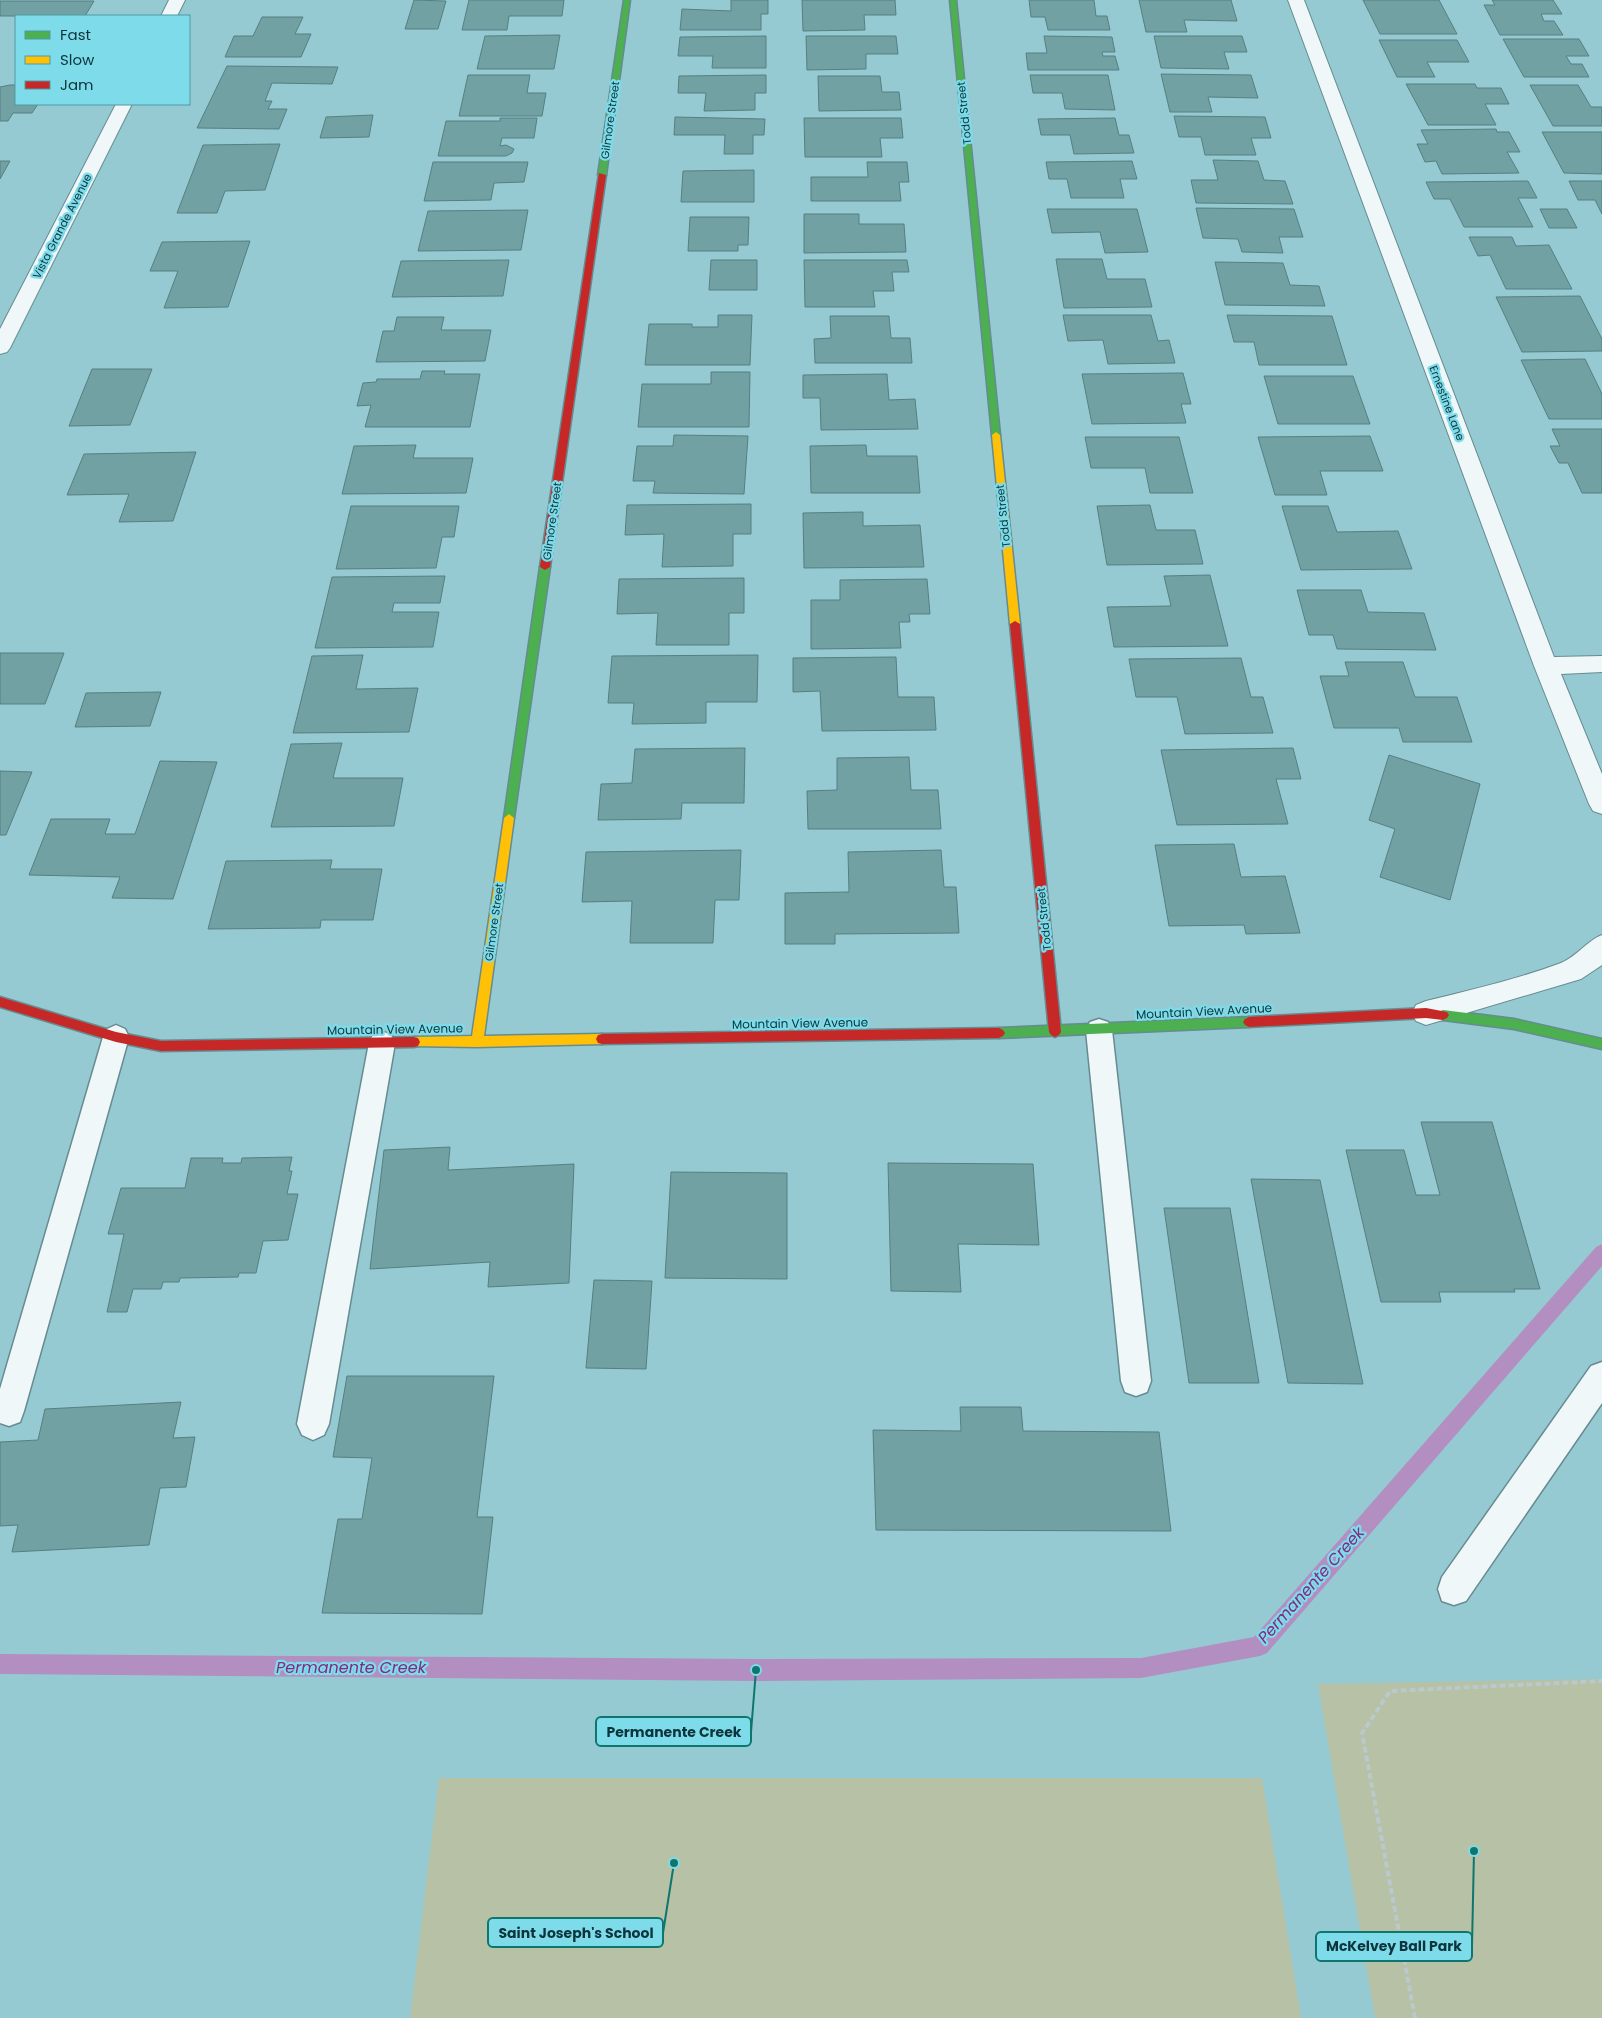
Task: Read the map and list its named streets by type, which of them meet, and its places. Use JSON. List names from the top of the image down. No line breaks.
{"streets":{"street":["Todd Street","Gilmore Street","Vista Grande Avenue","Ernestine Lane","Mountain View Avenue"]},"crossings":[["Todd Street","Mountain View Avenue"],["Gilmore Street","Mountain View Avenue"]],"water":["Permanente Creek"],"places":["Permanente Creek","McKelvey Ball Park","Saint Joseph's School"],"legend":["Fast","Slow","Jam"]}
